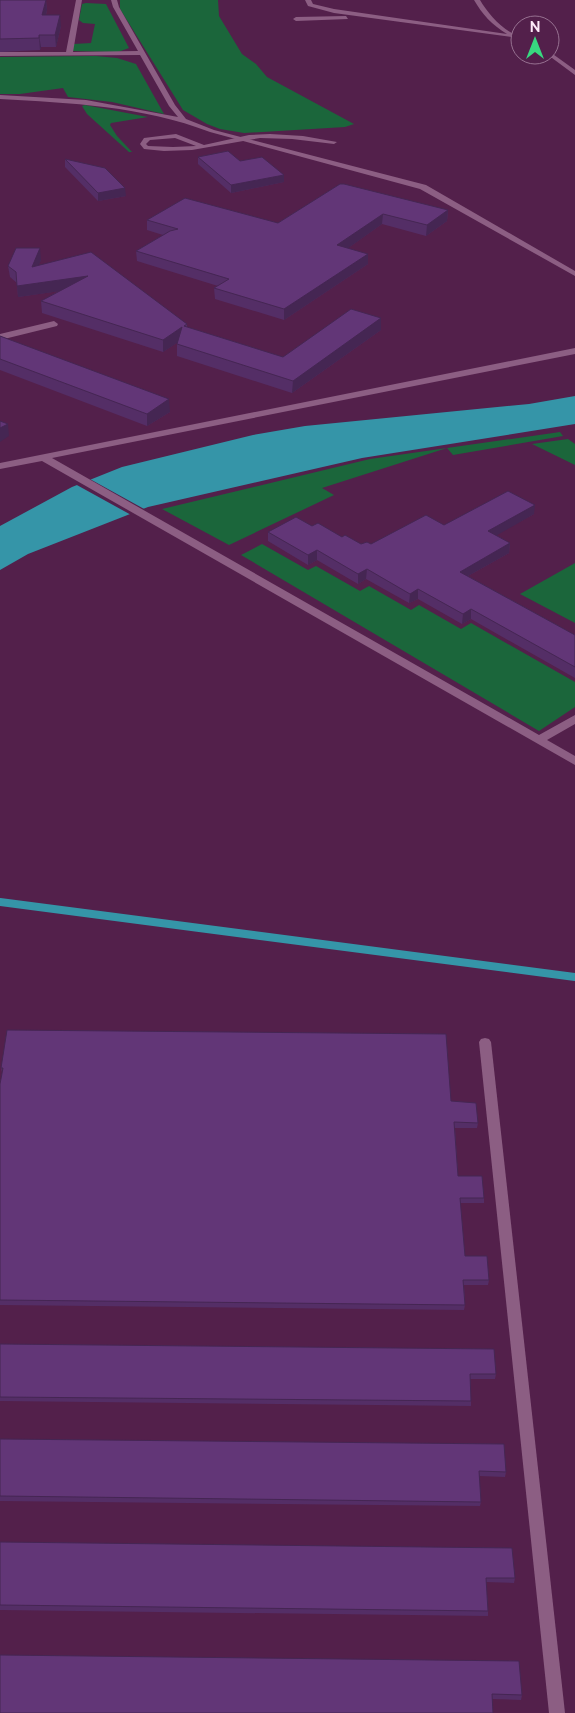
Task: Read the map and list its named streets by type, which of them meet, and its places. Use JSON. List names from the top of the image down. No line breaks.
{"north":"top"}
